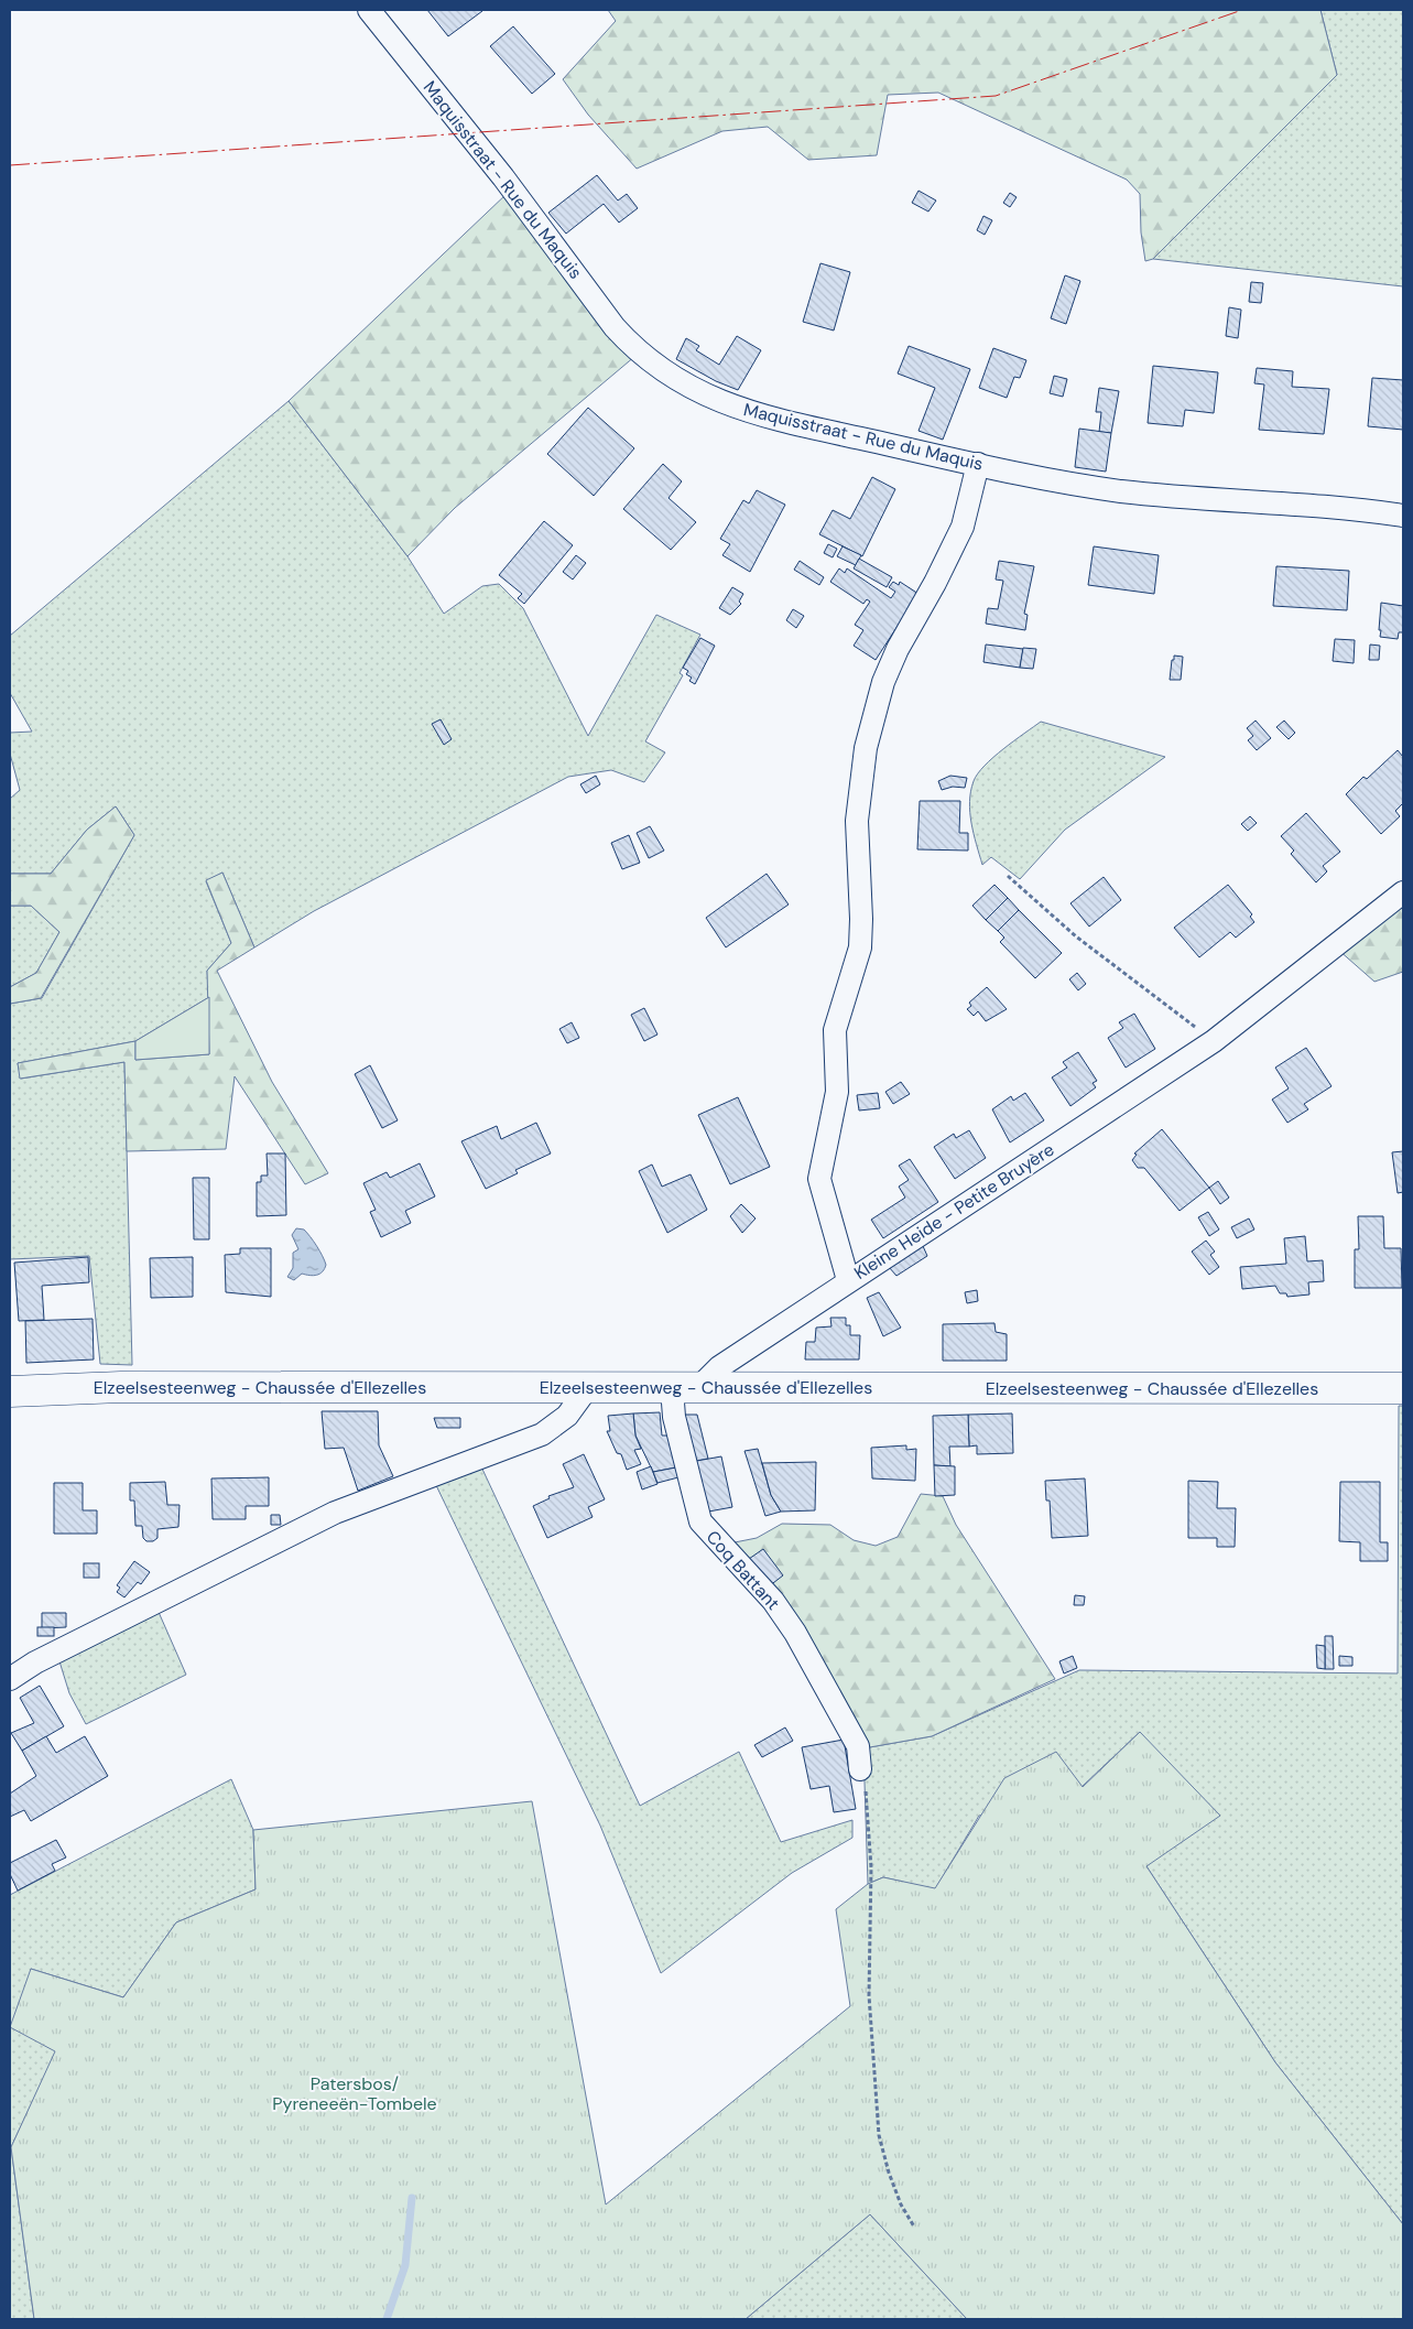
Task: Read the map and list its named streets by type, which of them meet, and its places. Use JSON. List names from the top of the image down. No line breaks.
{"streets":{"main road":["Elzeelsesteenweg - Chaussée d'Ellezelles"],"street":["Maquisstraat - Rue du Maquis","Kleine Heide - Petite Bruyère","Coq Battant"]},"crossings":[["Kleine Heide - Petite Bruyère","Elzeelsesteenweg - Chaussée d'Ellezelles"],["Kleine Heide - Petite Bruyère","Coq Battant"],["Elzeelsesteenweg - Chaussée d'Ellezelles","Coq Battant"]],"parks":["Patersbos/ Pyreneeën-Tombele"]}
